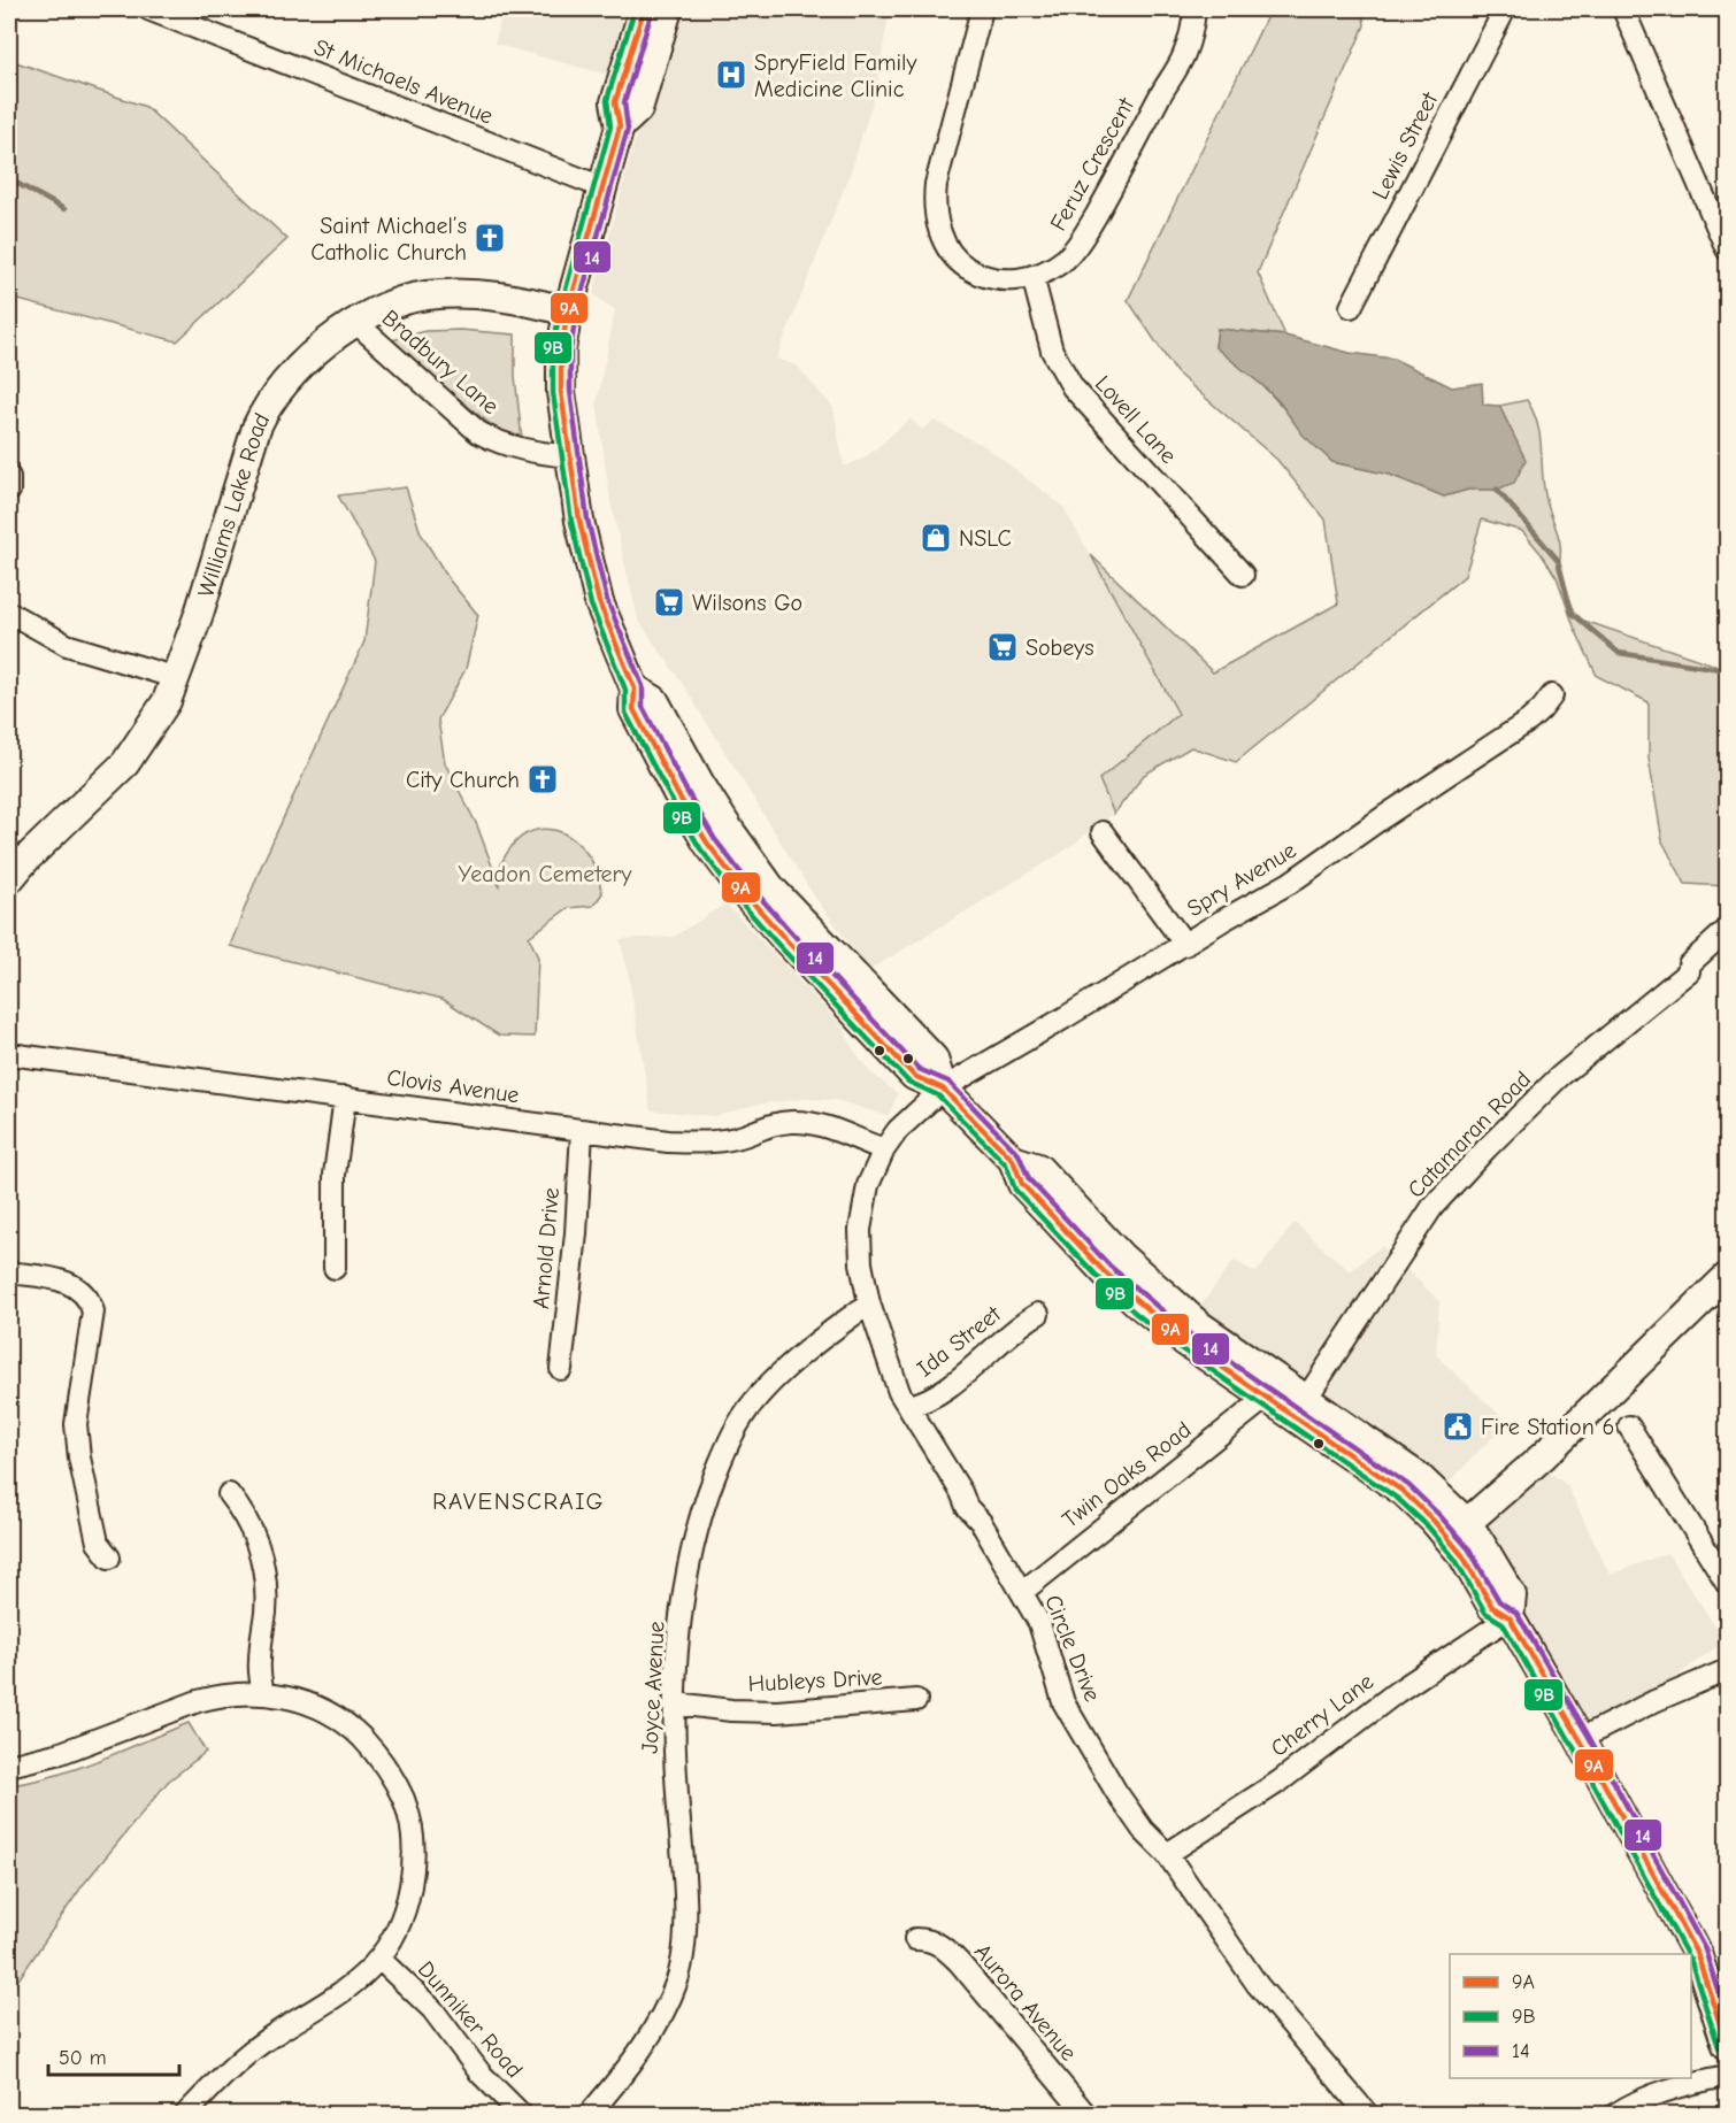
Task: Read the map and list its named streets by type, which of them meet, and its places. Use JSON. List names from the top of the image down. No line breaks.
{"streets":{"main road":["Williams Lake Road"],"street":["St Michaels Avenue","Lewis Street","Feruz Crescent","Bradbury Lane","Lovell Lane","Spry Avenue","Clovis Avenue","Catamaran Road","Arnold Drive","Ida Street","Twin Oaks Road","Circle Drive","Hubleys Drive","Joyce Avenue","Cherry Lane","Aurora Avenue","Dunniker Road"]},"crossings":[["Feruz Crescent","Lovell Lane"],["Bradbury Lane","Williams Lake Road"],["Spry Avenue","Circle Drive"],["Clovis Avenue","Arnold Drive"],["Clovis Avenue","Circle Drive"],["Ida Street","Circle Drive"],["Twin Oaks Road","Circle Drive"],["Circle Drive","Joyce Avenue"],["Circle Drive","Cherry Lane"],["Hubleys Drive","Joyce Avenue"]],"districts":["RAVENSCRAIG"],"parks":["Yeadon Cemetery"],"places":{"hospital":["SpryField Family Medicine Clinic"],"church":["Saint Michael’s Catholic Church","City Church"],"shop":["NSLC"],"supermarket":["Wilsons Go","Sobeys"],"public building":["Fire Station 6"]},"lines":["transit line 9A","transit line 9B","transit line 14"],"legend":["9A","9B","14"],"scale_bar":"50 m"}
